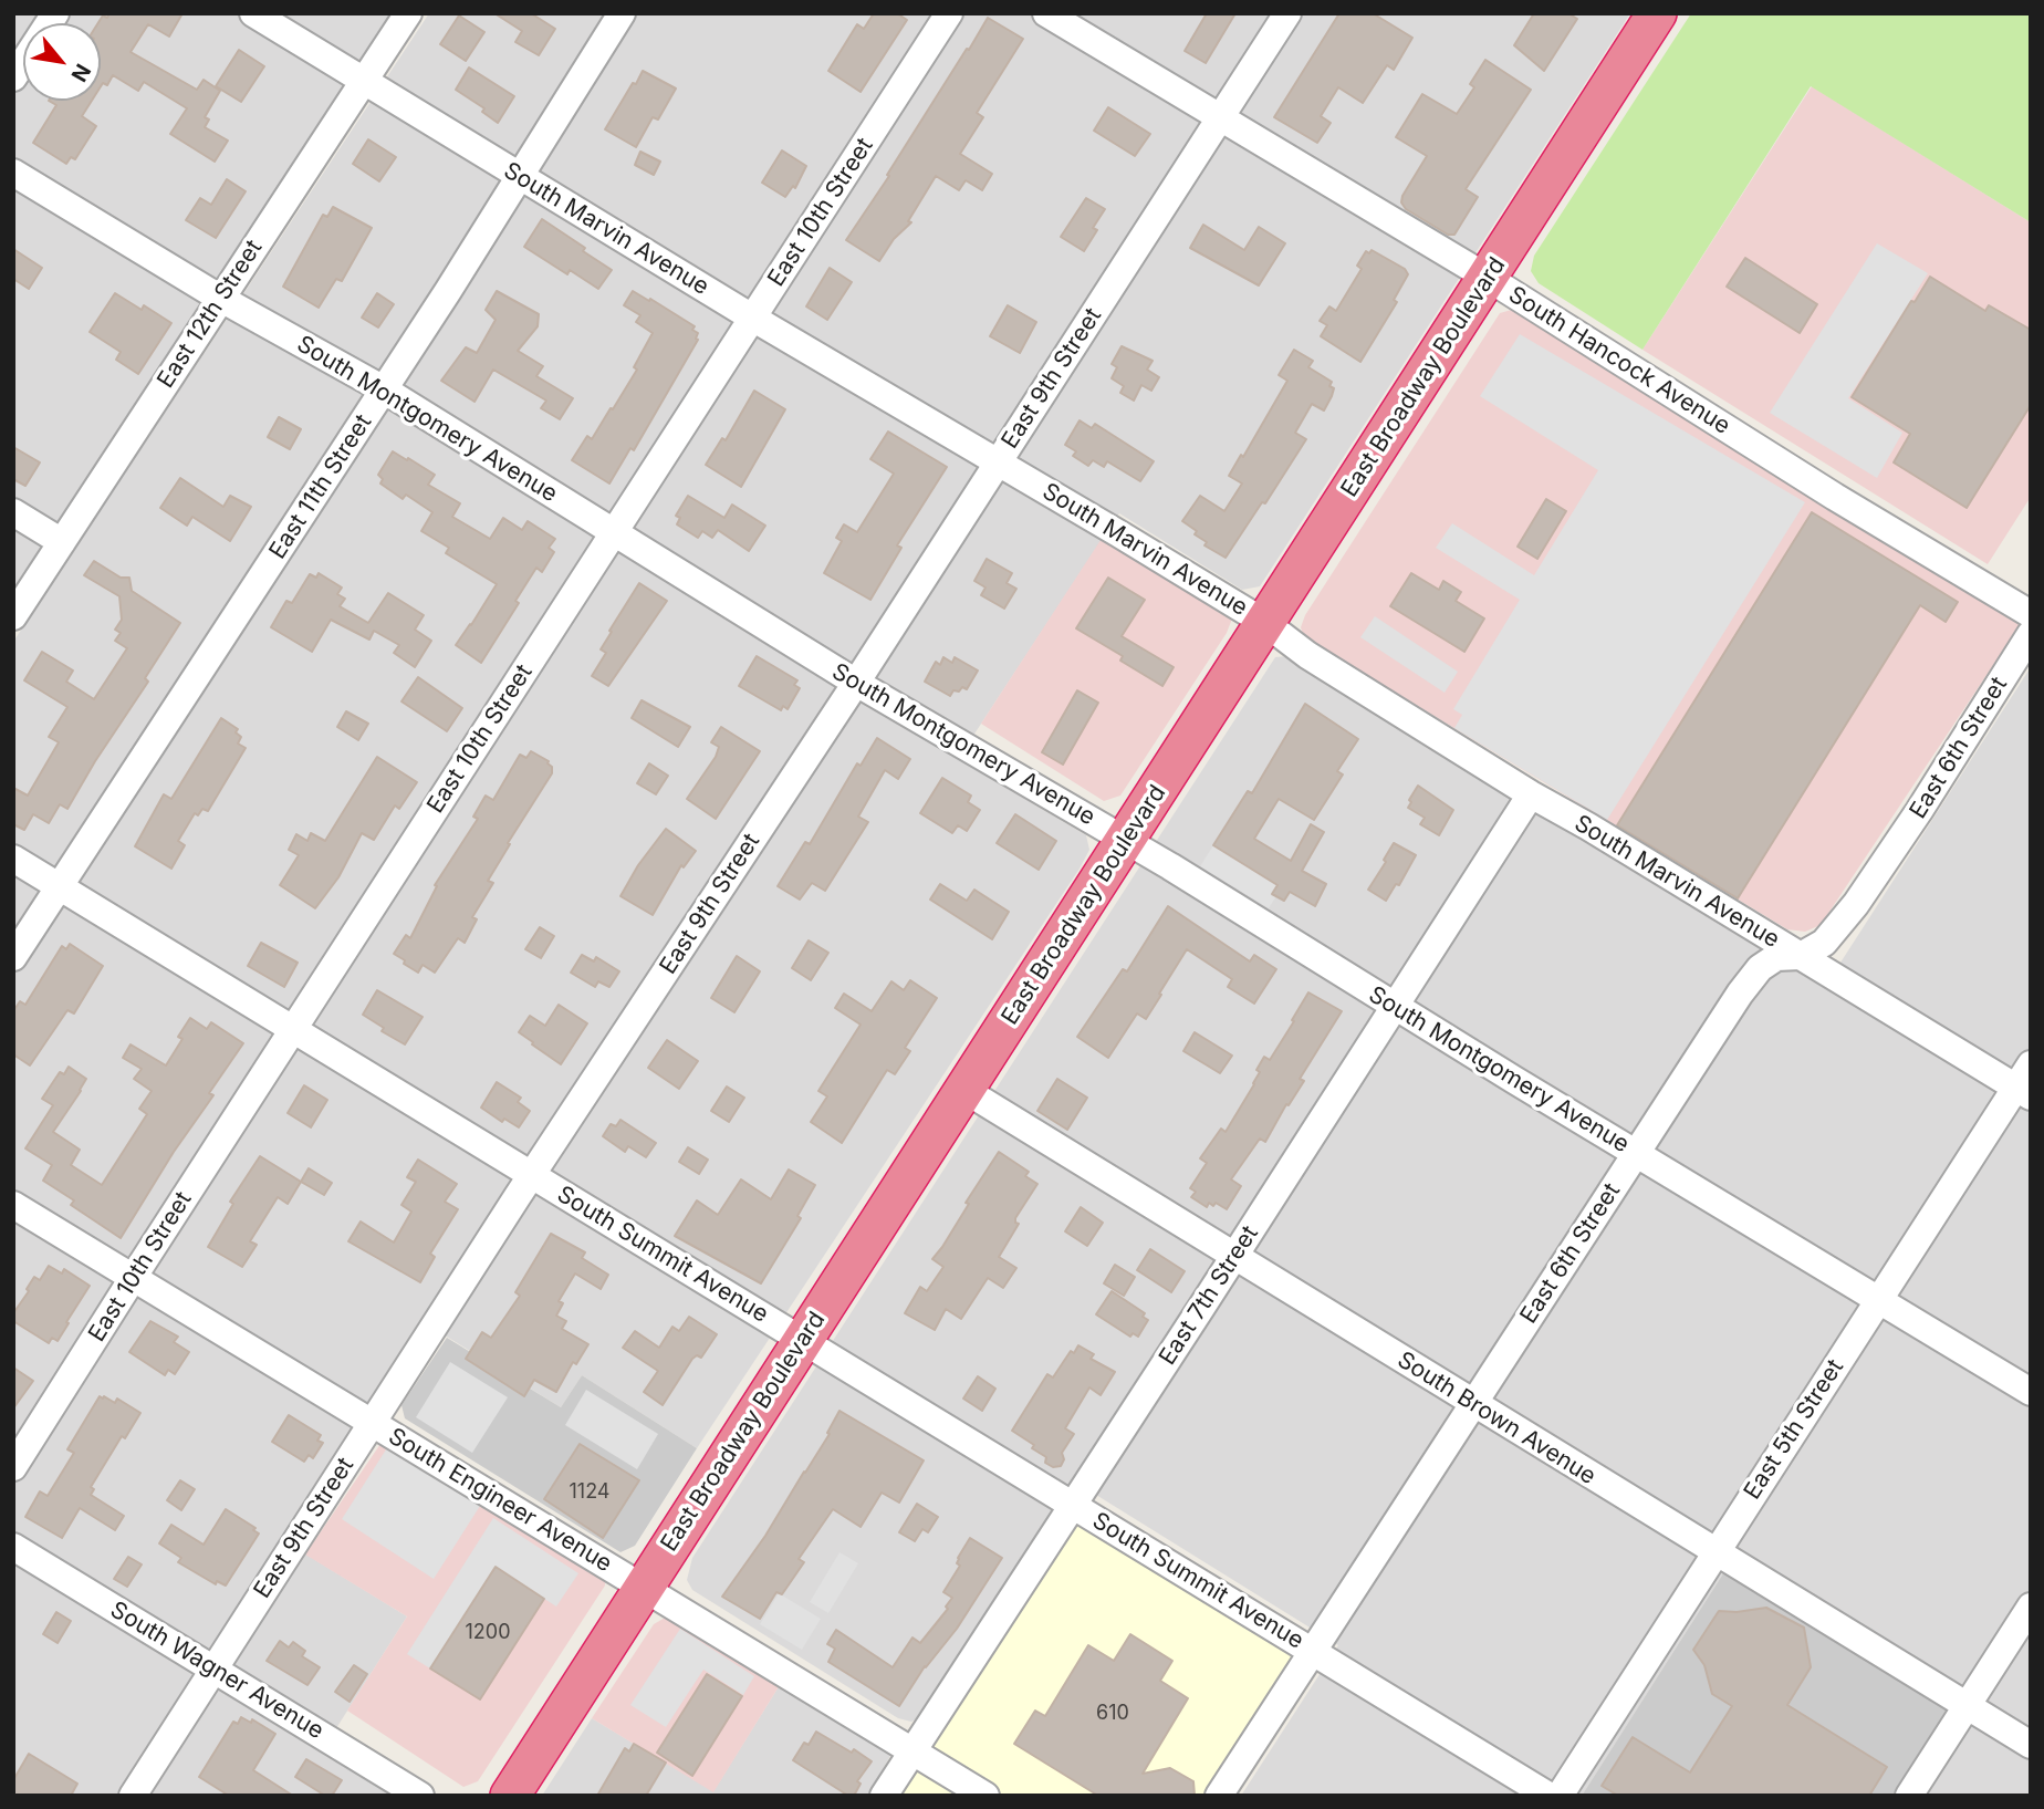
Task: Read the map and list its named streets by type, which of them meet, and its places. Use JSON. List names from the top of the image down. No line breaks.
{"streets":{"highway":["East Broadway Boulevard"],"street":["East 10th Street","South Marvin Avenue","East 12th Street","South Hancock Avenue","East 9th Street","South Montgomery Avenue","East 11th Street","East 6th Street","South Summit Avenue","East 7th Street","South Brown Avenue","East 5th Street","South Engineer Avenue","South Wagner Avenue"]},"crossings":[["East 10th Street","South Marvin Avenue"],["East 10th Street","South Montgomery Avenue"],["East 10th Street","South Summit Avenue"],["East 10th Street","South Engineer Avenue"],["South Marvin Avenue","East 12th Street"],["South Marvin Avenue","East Broadway Boulevard"],["South Marvin Avenue","East 9th Street"],["South Marvin Avenue","East 11th Street"],["South Marvin Avenue","East 6th Street"],["South Marvin Avenue","East 7th Street"],["South Marvin Avenue","East 5th Street"],["East 12th Street","South Montgomery Avenue"],["South Hancock Avenue","East Broadway Boulevard"],["South Hancock Avenue","East 9th Street"],["East Broadway Boulevard","South Montgomery Avenue"],["East Broadway Boulevard","South Summit Avenue"],["East Broadway Boulevard","South Brown Avenue"],["East Broadway Boulevard","South Engineer Avenue"],["East 9th Street","South Montgomery Avenue"],["East 9th Street","South Summit Avenue"],["East 9th Street","South Engineer Avenue"],["East 9th Street","South Wagner Avenue"],["South Montgomery Avenue","East 11th Street"],["South Montgomery Avenue","East 6th Street"],["South Montgomery Avenue","East 7th Street"],["South Montgomery Avenue","East 5th Street"],["East 11th Street","South Summit Avenue"],["East 6th Street","South Summit Avenue"],["East 6th Street","South Brown Avenue"],["South Summit Avenue","East 7th Street"],["East 7th Street","South Brown Avenue"],["East 7th Street","South Engineer Avenue"],["South Brown Avenue","East 5th Street"]],"house_numbers":["1124","1200","610"],"north":"bottom right"}
